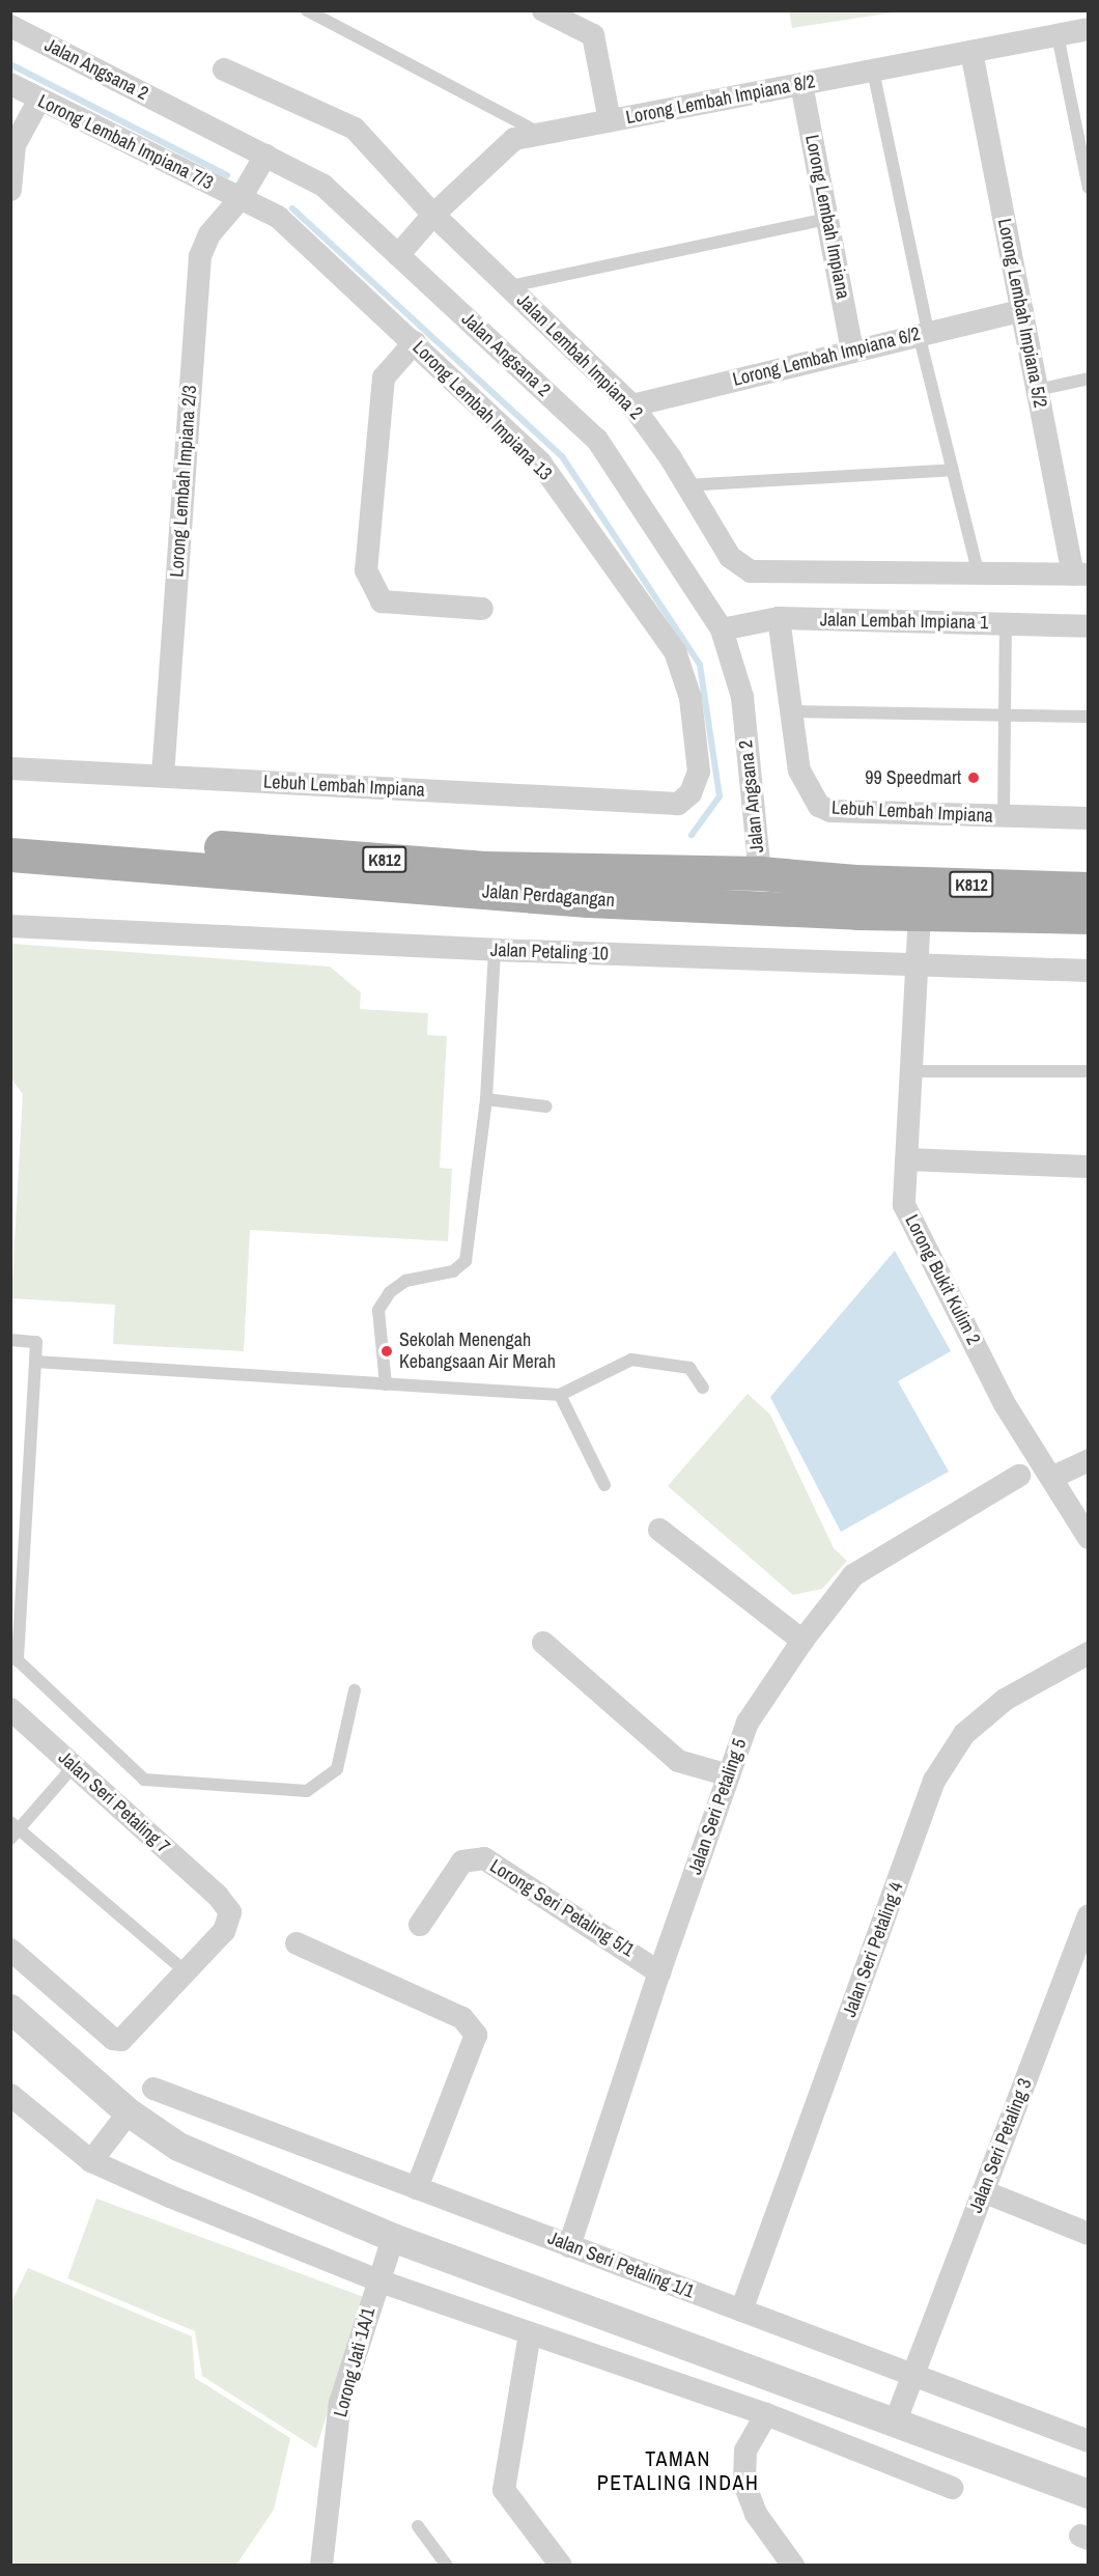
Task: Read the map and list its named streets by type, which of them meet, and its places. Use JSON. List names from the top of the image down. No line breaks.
{"streets":{"main road":["K812","Jalan Perdagangan"],"street":["Jalan Angsana 2","Lorong Lembah Impiana 8/2","Lorong Lembah Impiana 7/3","Lorong Lembah Impiana","Lorong Lembah Impiana 5/2","Jalan Lembah Impiana 2","Lorong Lembah Impiana 6/2","Lorong Lembah Impiana 13","Lorong Lembah Impiana 2/3","Jalan Lembah Impiana 1","Lebuh Lembah Impiana","Jalan Petaling 10","Lorong Bukit Kulim 2","Jalan Seri Petaling 7","Jalan Seri Petaling 5","Lorong Seri Petaling 5/1","Jalan Seri Petaling 4","Jalan Seri Petaling 3","Jalan Seri Petaling 1/1","Lorong Jati 1A/1"]},"crossings":[["Jalan Angsana 2","Lorong Lembah Impiana 8/2"],["Jalan Angsana 2","Lorong Lembah Impiana 2/3"],["Jalan Angsana 2","Jalan Lembah Impiana 1"],["Jalan Angsana 2","Jalan Perdagangan"],["Lorong Lembah Impiana 8/2","Lorong Lembah Impiana"],["Lorong Lembah Impiana 8/2","Lorong Lembah Impiana 5/2"],["Lorong Lembah Impiana 8/2","Jalan Lembah Impiana 2"],["Lorong Lembah Impiana 7/3","Lorong Lembah Impiana 13"],["Lorong Lembah Impiana 7/3","Lorong Lembah Impiana 2/3"],["Lorong Lembah Impiana","Lorong Lembah Impiana 6/2"],["Lorong Lembah Impiana 5/2","Jalan Lembah Impiana 2"],["Lorong Lembah Impiana 5/2","Lorong Lembah Impiana 6/2"],["Jalan Lembah Impiana 2","Lorong Lembah Impiana 6/2"],["Lorong Lembah Impiana 13","Lorong Lembah Impiana 2/3"],["Lorong Lembah Impiana 13","Lebuh Lembah Impiana"],["Lorong Lembah Impiana 2/3","Lebuh Lembah Impiana"],["Jalan Lembah Impiana 1","Lebuh Lembah Impiana"],["Jalan Perdagangan","Lorong Bukit Kulim 2"],["Jalan Petaling 10","Lorong Bukit Kulim 2"],["Jalan Seri Petaling 5","Lorong Seri Petaling 5/1"],["Jalan Seri Petaling 5","Jalan Seri Petaling 1/1"],["Jalan Seri Petaling 4","Jalan Seri Petaling 1/1"],["Jalan Seri Petaling 3","Jalan Seri Petaling 1/1"]],"districts":["TAMAN PETALING INDAH"],"places":["99 Speedmart","Sekolah Menengah Kebangsaan Air Merah"]}
